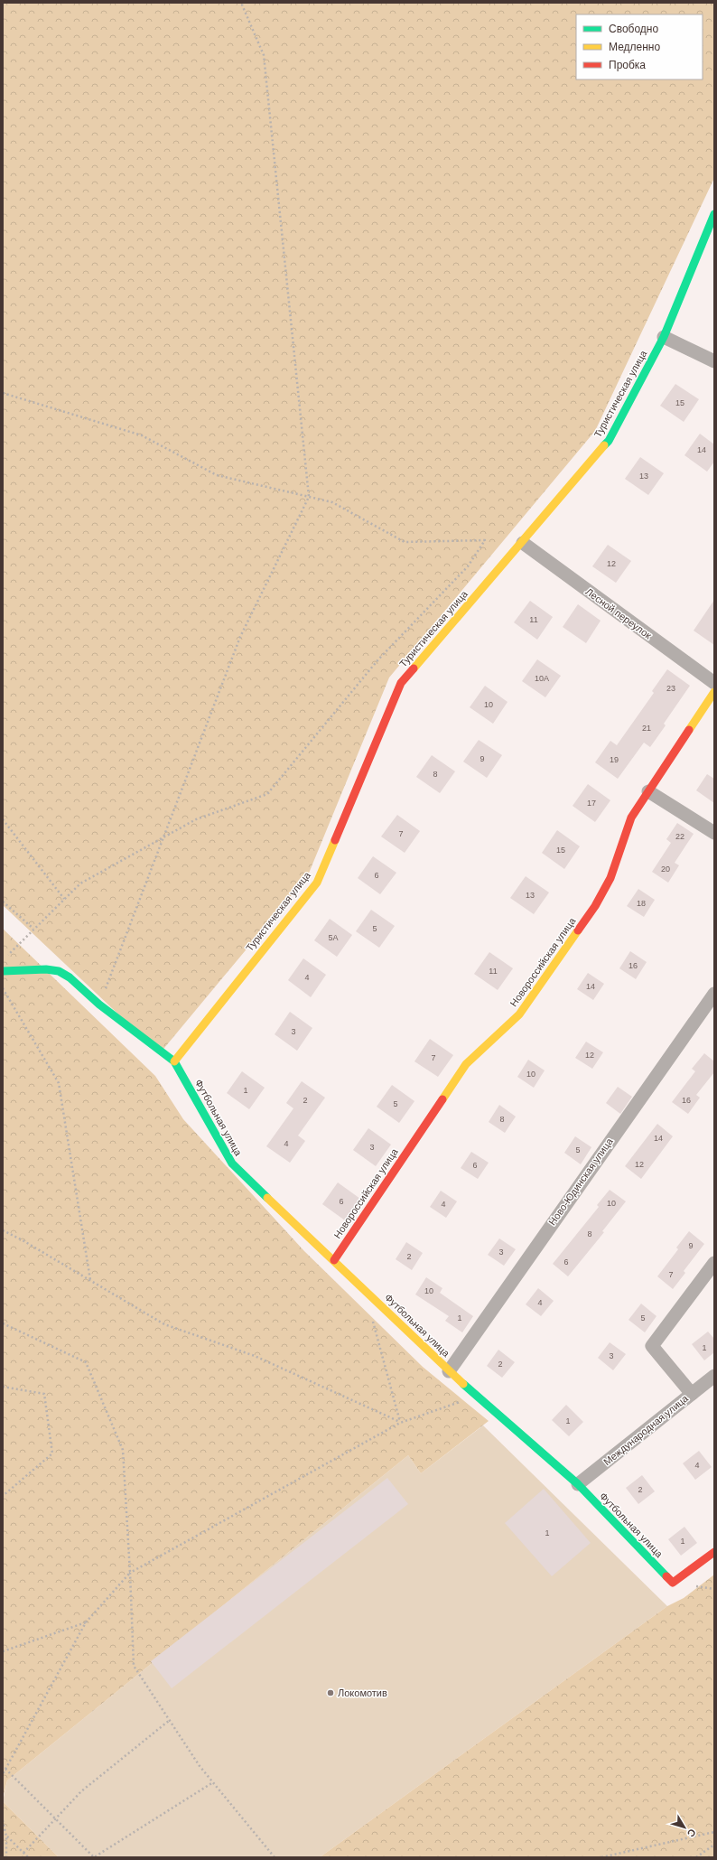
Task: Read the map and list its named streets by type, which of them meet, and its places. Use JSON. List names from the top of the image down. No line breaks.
{"streets":{"street":["Туристическая улица","Лесной переулок","Новороссийская улица","Футбольная улица","Ново-Юдинская улица","Международная улица"]},"crossings":[["Туристическая улица","Лесной переулок"],["Туристическая улица","Футбольная улица"],["Новороссийская улица","Футбольная улица"],["Футбольная улица","Ново-Юдинская улица"],["Футбольная улица","Международная улица"]],"places":["Локомотив"],"house_numbers":["15","14","13","12","11","10А","23","10","21","9","19","8","17","7","22","15","20","6","13","18","5","5А","16","11","4","14","3","12","7","10","1","2","16","5","8","14","4","3","5","12","6","6","10","4","8","9","3","2","6","7","10","4","1","5","1","3","2","1","4","2","1","1"],"legend":["Свободно","Медленно","Пробка"],"north":"bottom right"}
